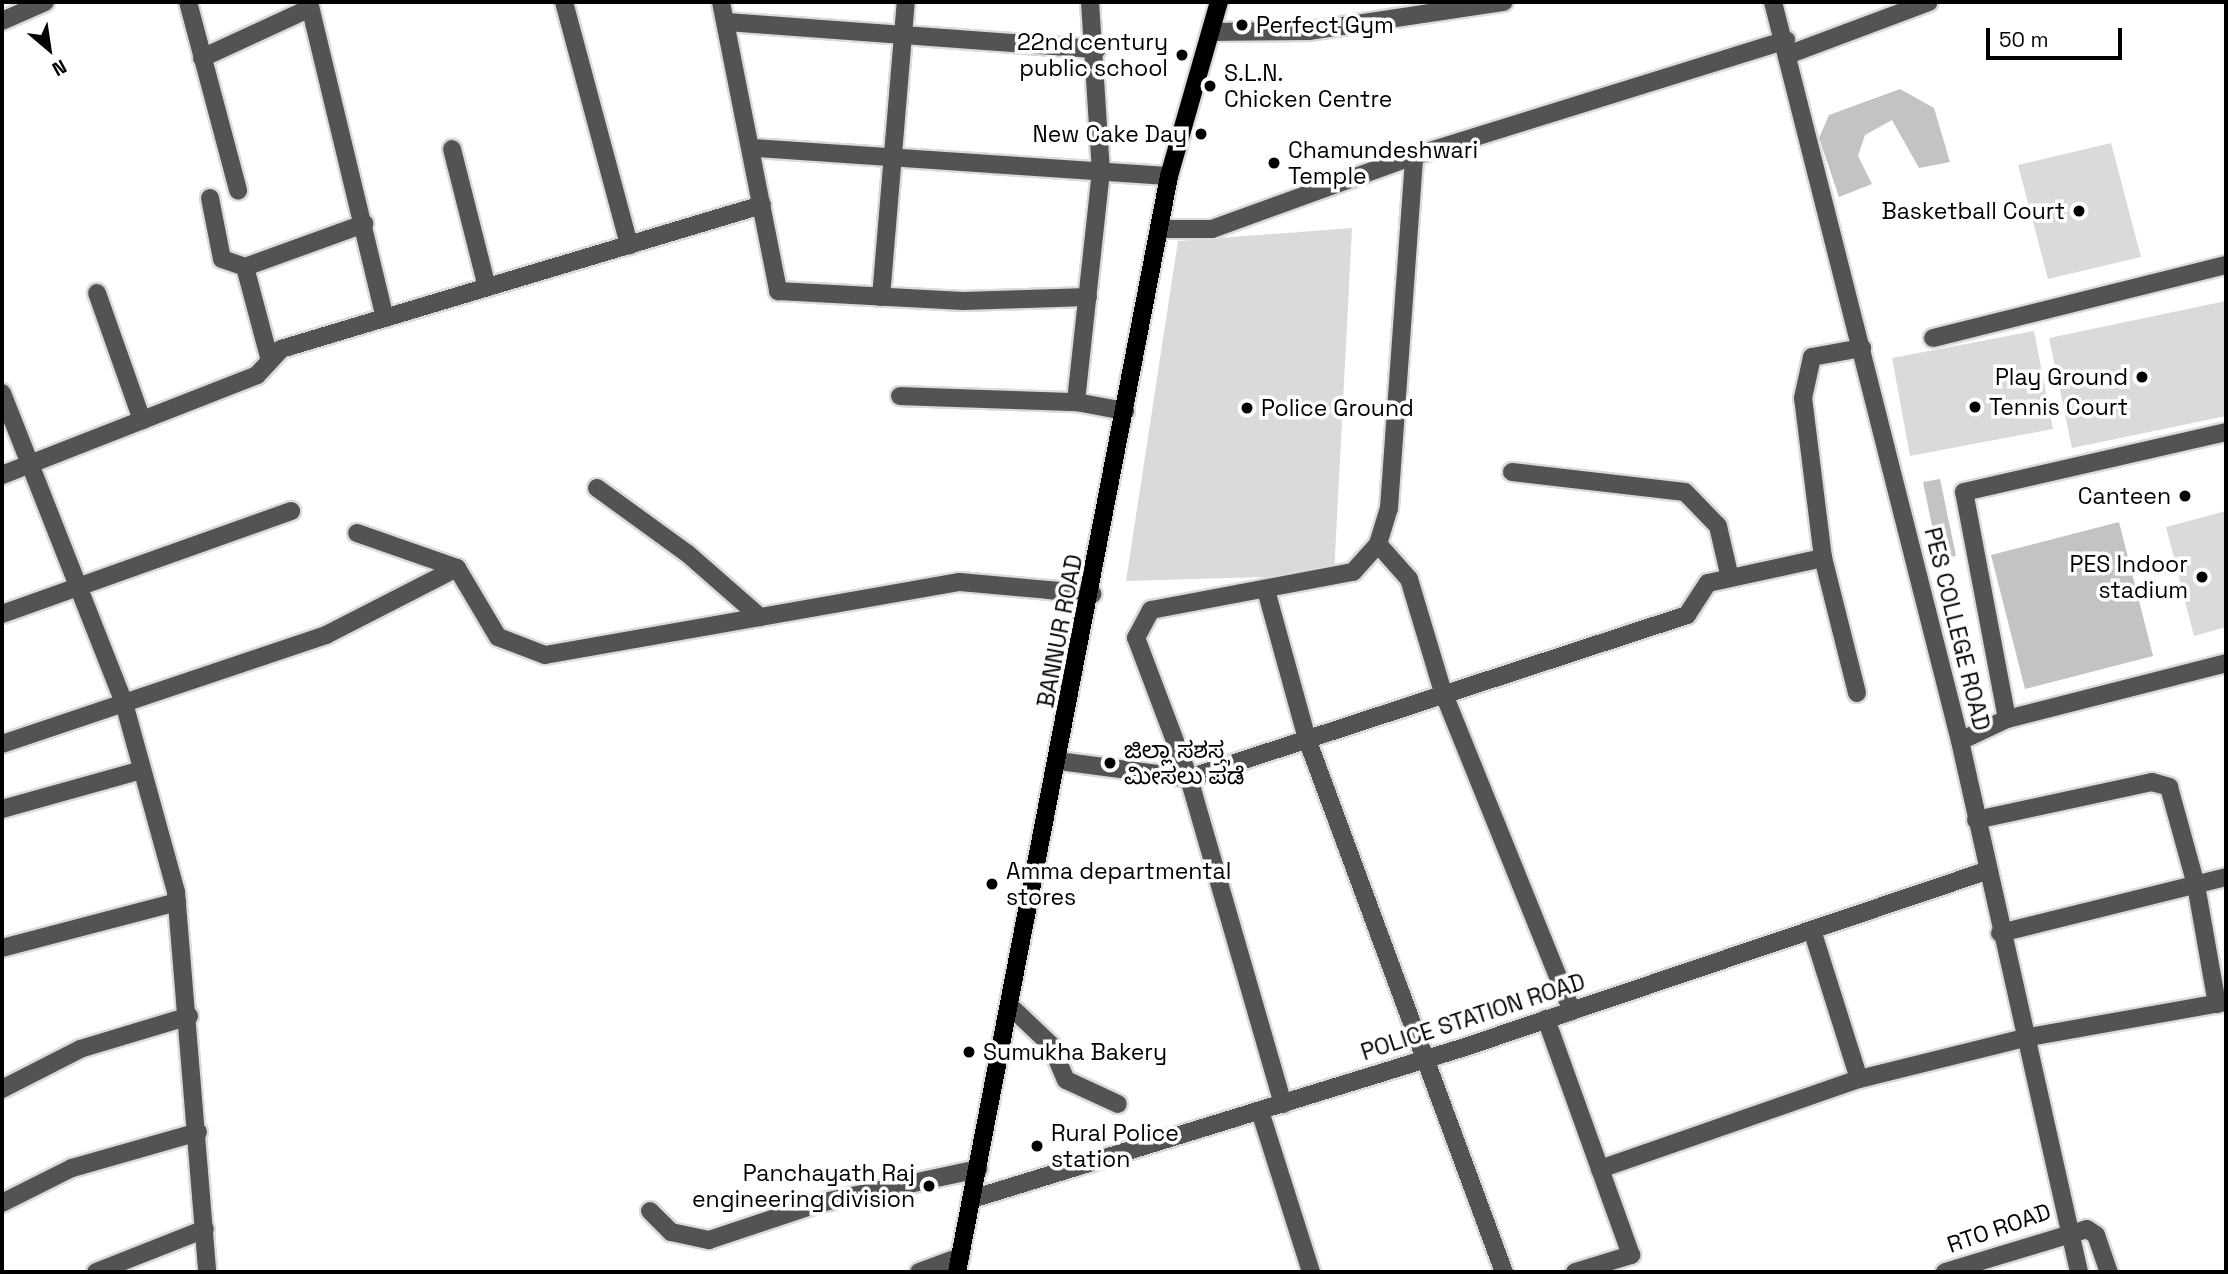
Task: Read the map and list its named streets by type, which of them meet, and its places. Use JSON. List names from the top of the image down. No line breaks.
{"streets":{"main road":["BANNUR ROAD"],"street":["PES COLLEGE ROAD","POLICE STATION ROAD","RTO ROAD"]},"crossings":[["PES COLLEGE ROAD","POLICE STATION ROAD"],["PES COLLEGE ROAD","RTO ROAD"],["BANNUR ROAD","POLICE STATION ROAD"]],"places":["Perfect Gym","22nd century public school","S.L.N. Chicken Centre","New Cake Day","Chamundeshwari Temple","Basketball Court","Play Ground","Tennis Court","Police Ground","Canteen","PES Indoor stadium","ಜಿಲ್ಲಾ ಸಶಸ್ತ್ರ ಮೀಸಲು ಪಡೆ","Amma departmental stores","Sumukha Bakery","Rural Police station","Panchayath Raj engineering division"],"scale_bar":"50 m","north":"bottom right"}
